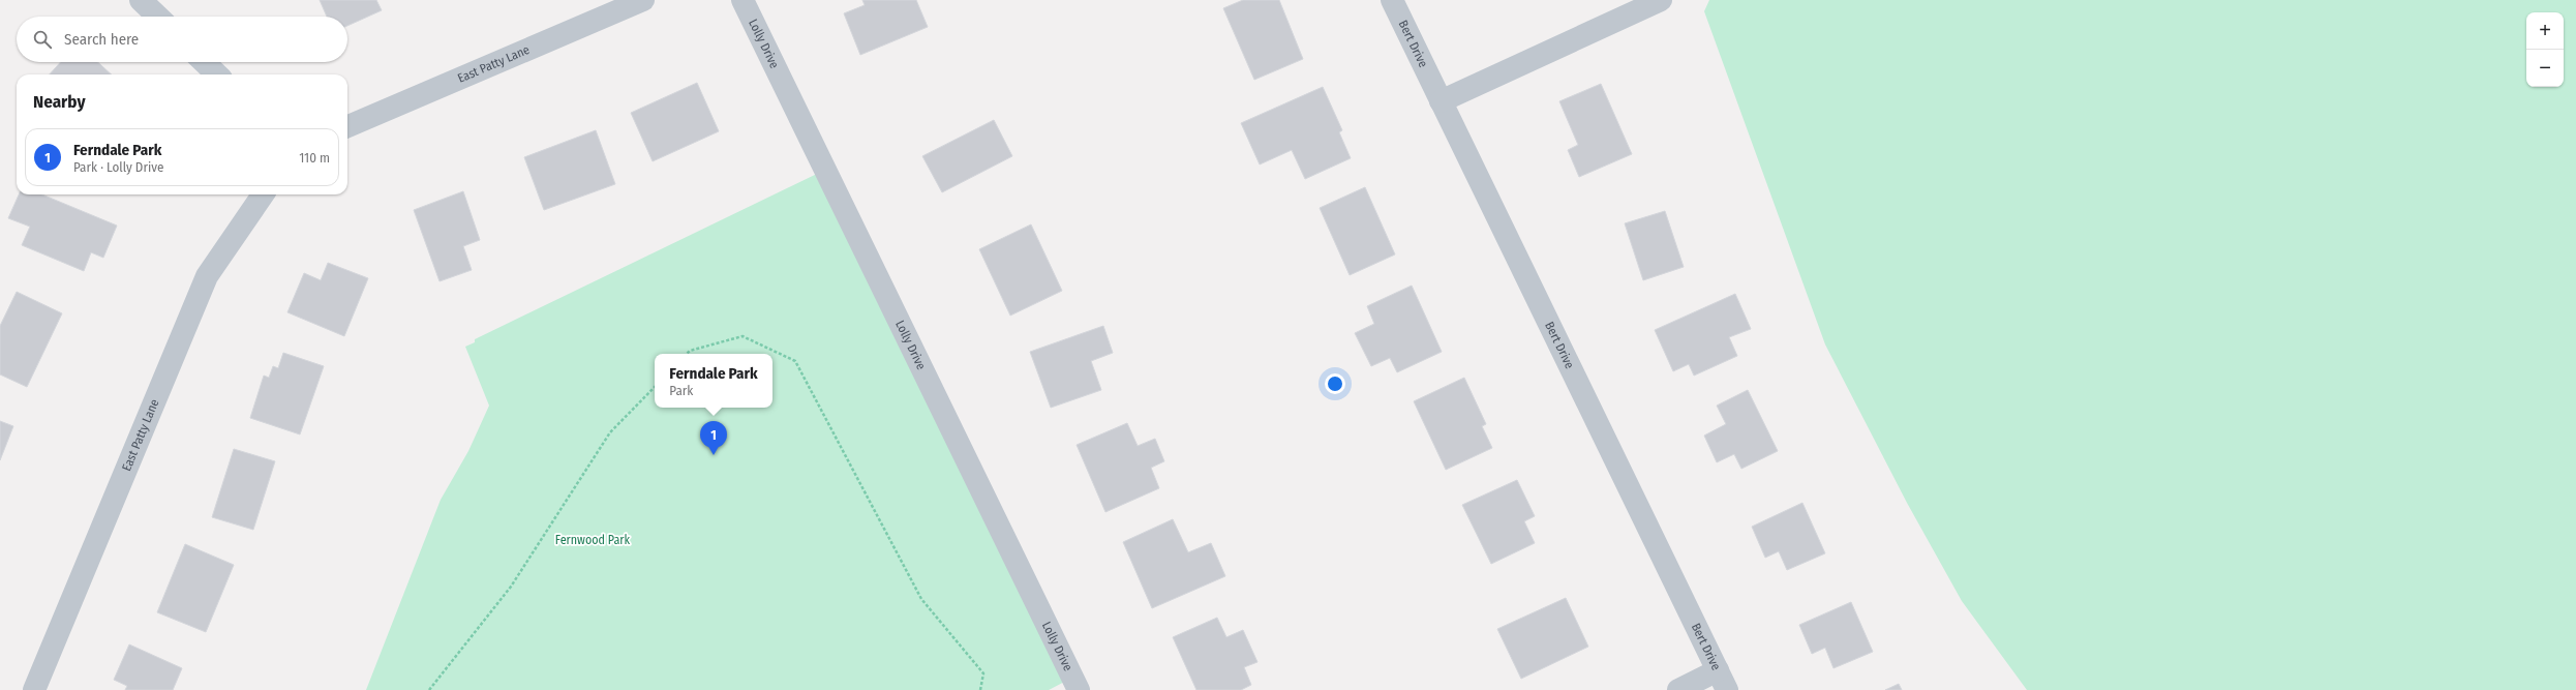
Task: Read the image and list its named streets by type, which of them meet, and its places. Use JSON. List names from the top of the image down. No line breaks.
{"streets":{"street":["Lolly Drive","Bert Drive","East Patty Lane"]},"parks":["Fernwood Park"],"page":{"map_buttons":["+","−"],"search":"Search here","heading":"Nearby","list":[{"mark":"1","name":"Ferndale Park","note":"Park · Lolly Drive","value":"110 m"}],"popup":["Ferndale Park","Park"],"pins":"1"}}
